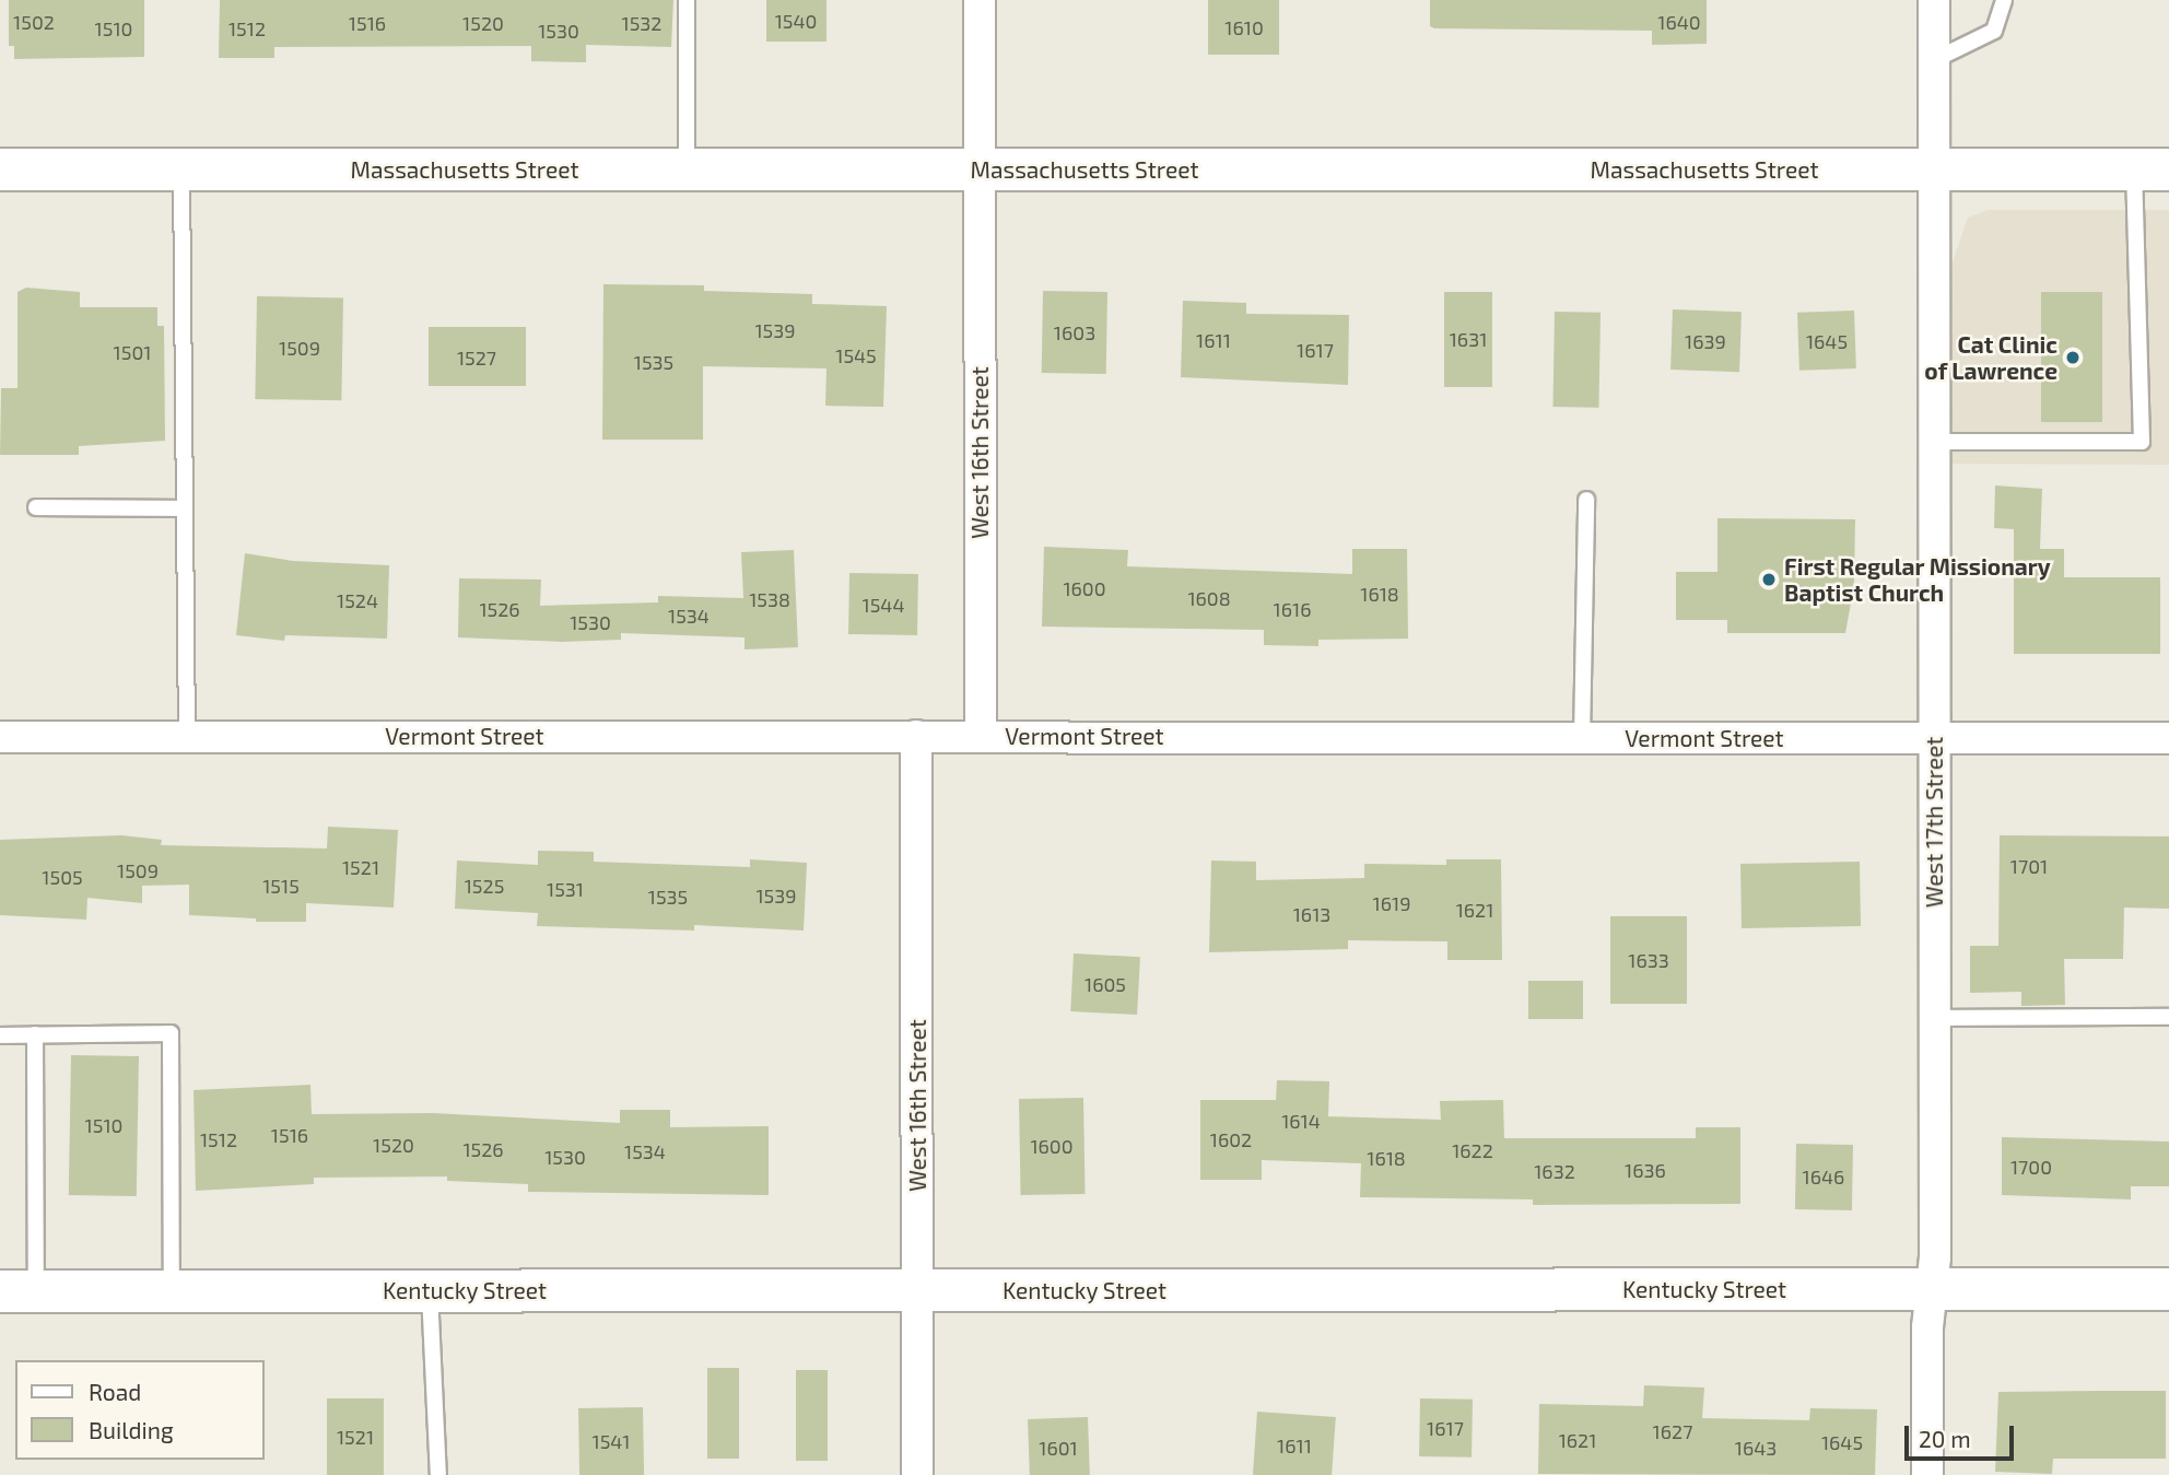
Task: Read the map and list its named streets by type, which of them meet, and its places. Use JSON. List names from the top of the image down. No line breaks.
{"streets":{"main road":["Massachusetts Street","Kentucky Street"],"street":["West 16th Street","Vermont Street","West 17th Street"]},"crossings":[["Massachusetts Street","West 16th Street"],["Massachusetts Street","West 17th Street"],["West 16th Street","Vermont Street"],["West 16th Street","Kentucky Street"],["Vermont Street","West 17th Street"],["West 17th Street","Kentucky Street"]],"places":["Cat Clinic of Lawrence","First Regular Missionary Baptist Church"],"house_numbers":["1540","1502","1640","1516","1520","1532","1610","1510","1512","1530","1539","1603","1631","1611","1639","1645","1509","1617","1501","1545","1527","1535","1600","1618","1608","1538","1524","1544","1526","1616","1534","1530","1701","1521","1509","1505","1515","1525","1531","1539","1535","1619","1621","1613","1633","1605","1614","1510","1516","1512","1602","1520","1600","1526","1622","1534","1530","1618","1700","1636","1632","1646","1617","1627","1521","1621","1541","1645","1611","1601","1643"],"legend":["Road","Building"],"scale_bar":"20 m"}
